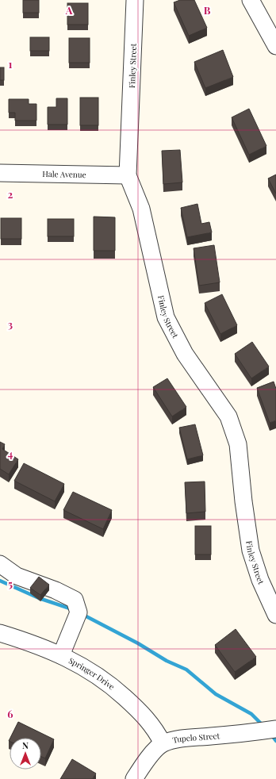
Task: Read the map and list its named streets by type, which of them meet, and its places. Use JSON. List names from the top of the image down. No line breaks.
{"streets":{"street":["Finley Street","Hale Avenue","Springer Drive","Tupelo Street"]},"crossings":[["Finley Street","Hale Avenue"],["Springer Drive","Tupelo Street"]],"north":"top","grid":{"columns":["A","B"],"rows":["1","2","3","4","5","6"]}}
